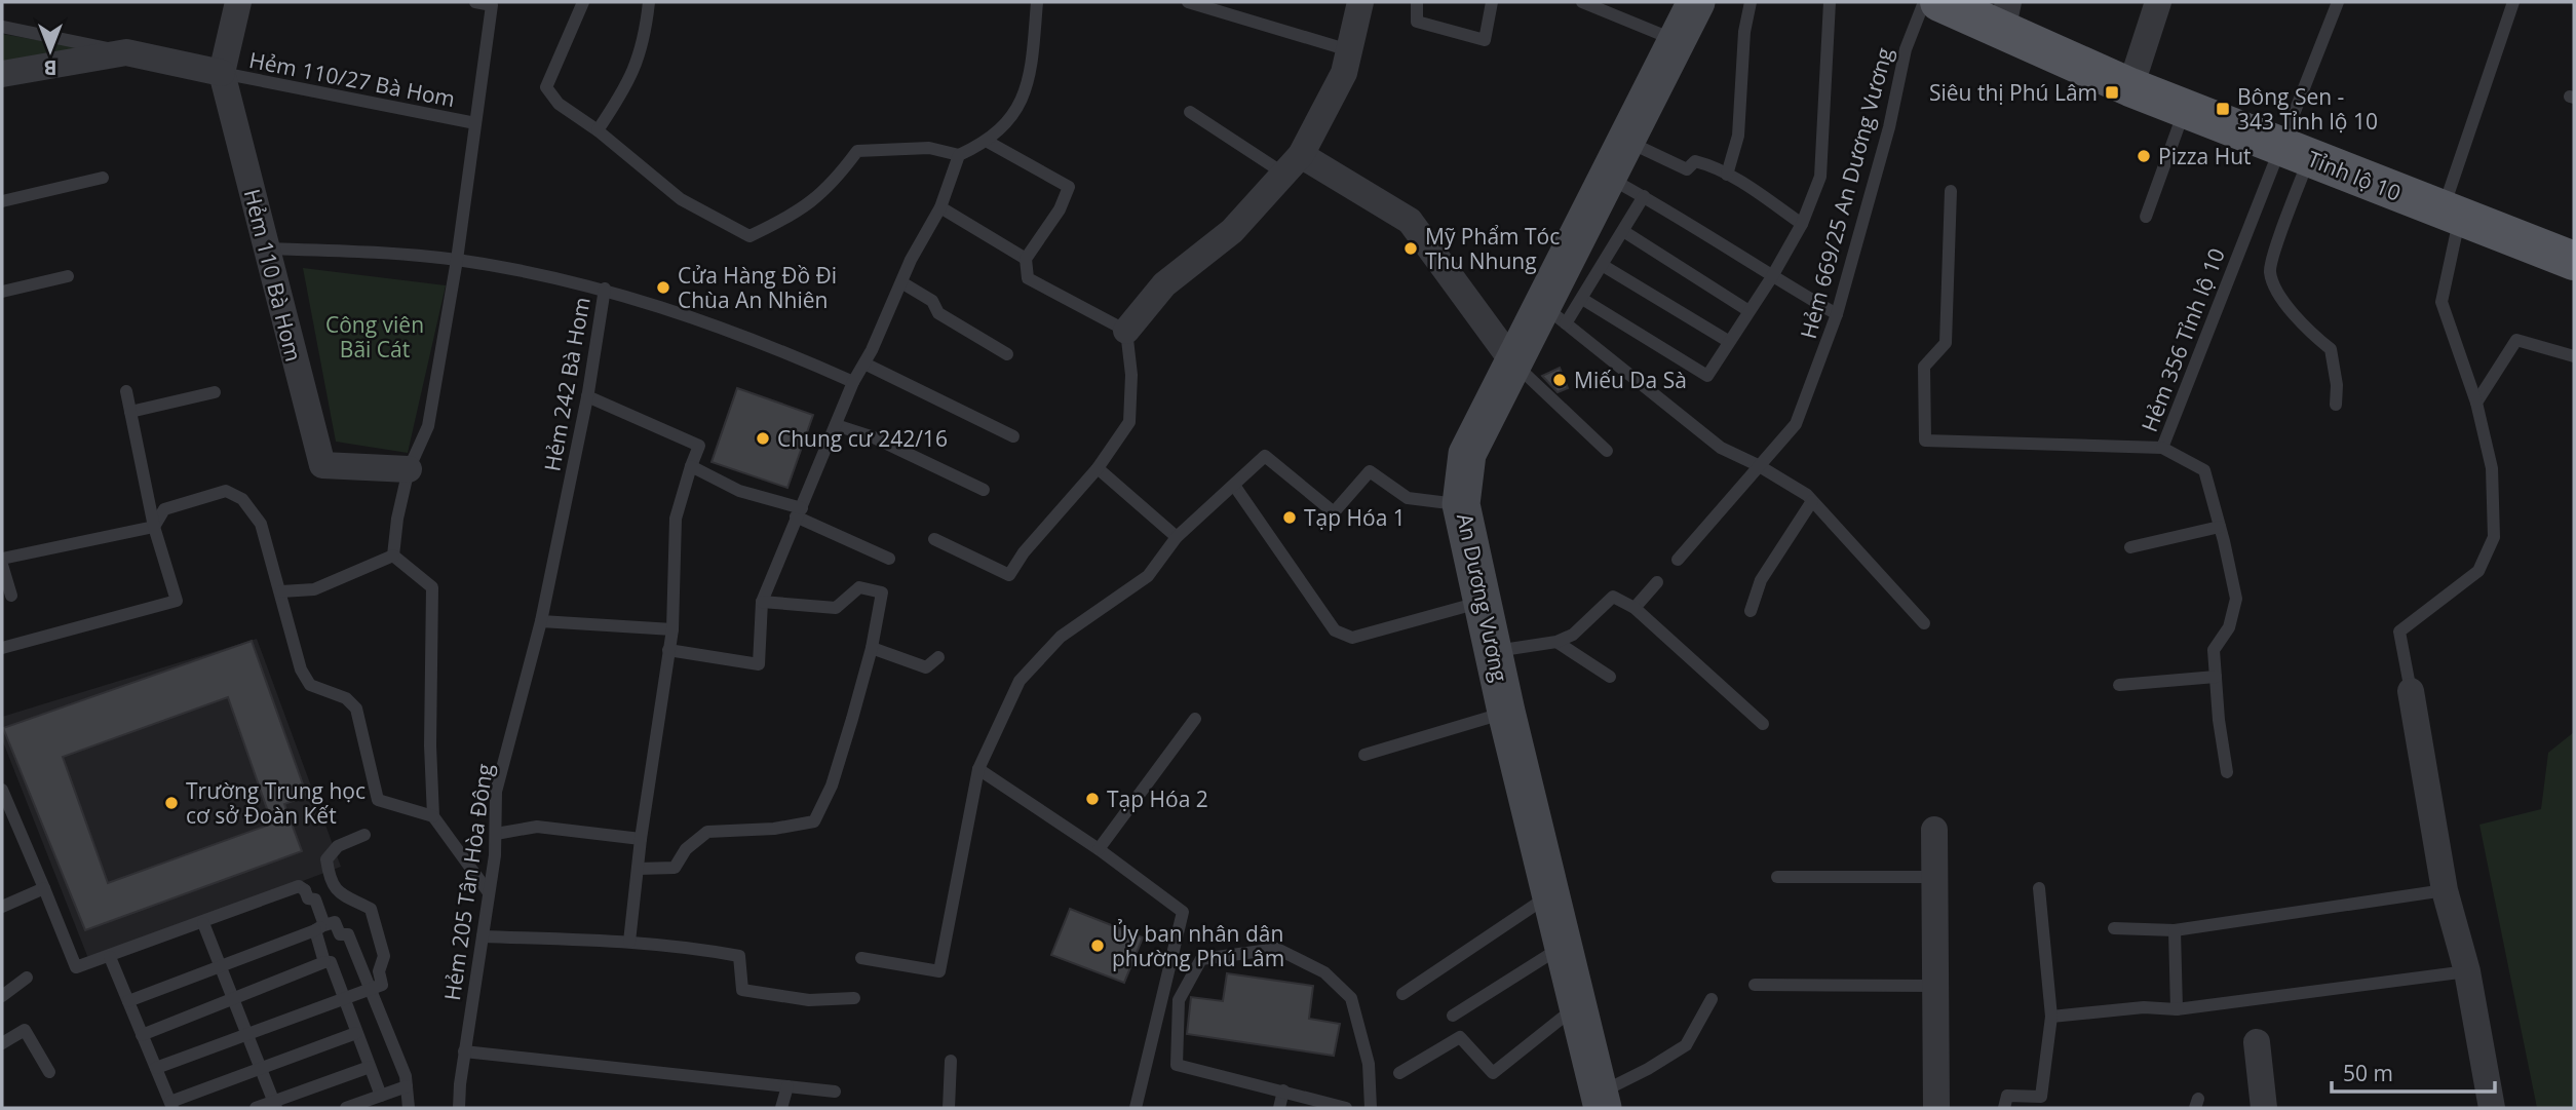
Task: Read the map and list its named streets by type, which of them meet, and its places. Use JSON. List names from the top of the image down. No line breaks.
{"streets":{"main road":["Tỉnh lộ 10","An Dương Vương"],"street":["Hẻm 110 Bà Hom"],"lane":["Hẻm 110/27 Bà Hom","Hẻm 669/25 An Dương Vương","Hẻm 356 Tỉnh lộ 10","Hẻm 242 Bà Hom","Hẻm 205 Tân Hòa Đông"]},"crossings":[["Hẻm 110/27 Bà Hom","Hẻm 110 Bà Hom"],["Tỉnh lộ 10","Hẻm 356 Tỉnh lộ 10"],["Hẻm 242 Bà Hom","Hẻm 205 Tân Hòa Đông"]],"parks":["Công viên Bãi Cát"],"places":{"transit":["Siêu thị Phú Lâm","Bông Sen - 343 Tỉnh lộ 10"],"other":["Pizza Hut","Mỹ Phẩm Tóc Thu Nhung","Cửa Hàng Đồ Đi Chùa An Nhiên","Miếu Da Sà","Chung cư 242/16","Tạp Hóa 1","Tạp Hóa 2","Trường Trung học cơ sở Đoàn Kết","Ủy ban nhân dân phường Phú Lâm"]},"scale_bar":"50 m","north":"bottom"}
